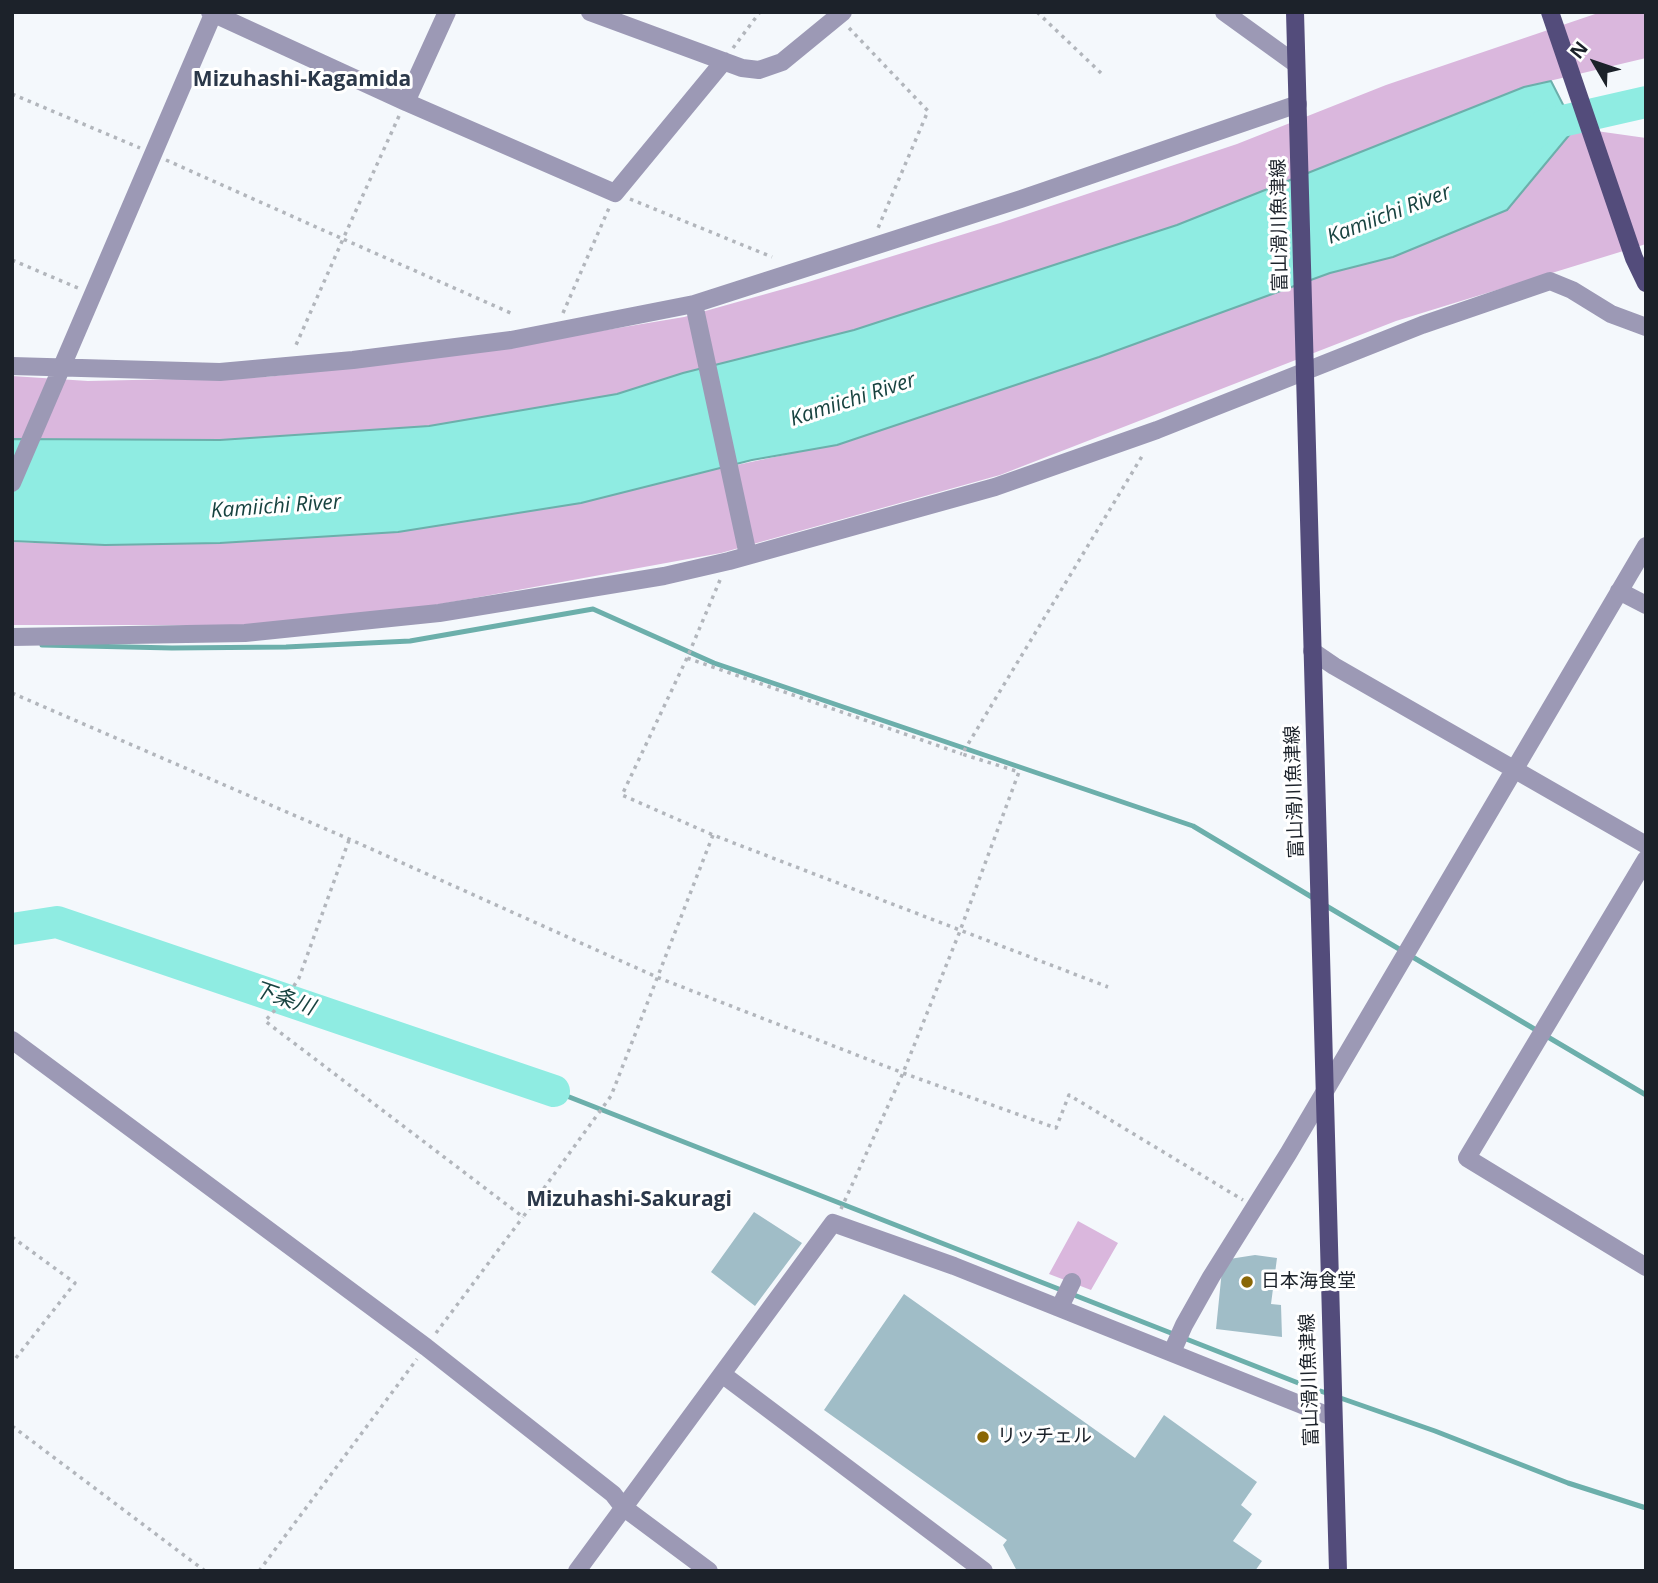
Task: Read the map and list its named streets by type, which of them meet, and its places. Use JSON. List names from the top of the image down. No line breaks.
{"streets":{"main road":["富山滑川魚津線"]},"districts":["Mizuhashi-Kagamida","Mizuhashi-Sakuragi"],"water":["Kamiichi River","下条川"],"places":["日本海食堂","リッチェル"],"north":"top left"}
